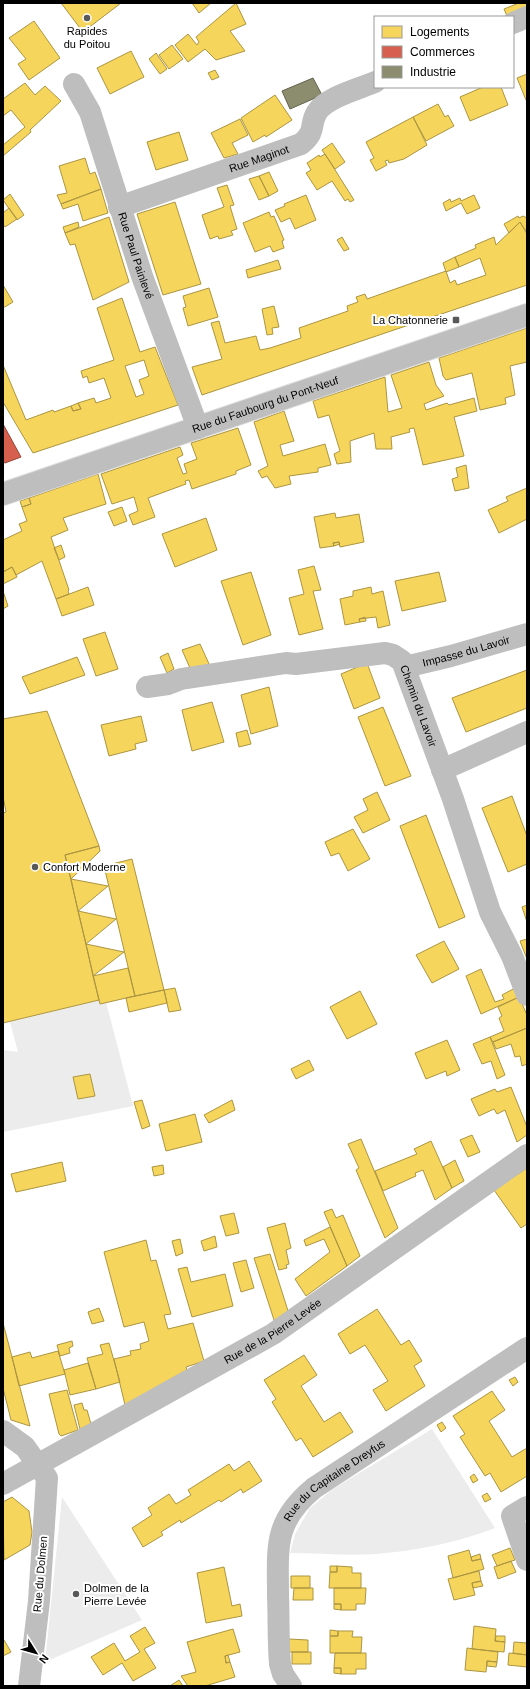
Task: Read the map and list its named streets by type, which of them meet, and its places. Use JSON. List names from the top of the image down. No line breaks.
{"streets":{"street":["Rue Maginot","Rue Paul Painlevé","Rue du Faubourg du Pont-Neuf","Impasse du Lavoir","Chemin du Lavoir","Rue de la Pierre Levée","Rue du Capitaine Dreyfus","Rue du Dolmen"]},"crossings":[["Rue Maginot","Rue Paul Painlevé"],["Rue Paul Painlevé","Rue du Faubourg du Pont-Neuf"],["Impasse du Lavoir","Chemin du Lavoir"],["Rue de la Pierre Levée","Rue du Dolmen"]],"places":{"other":["Rapides du Poitou","Confort Moderne","Dolmen de la Pierre Levée"],"transit":["La Chatonnerie"]},"legend":["Logements","Commerces","Industrie"],"north":"bottom right"}
